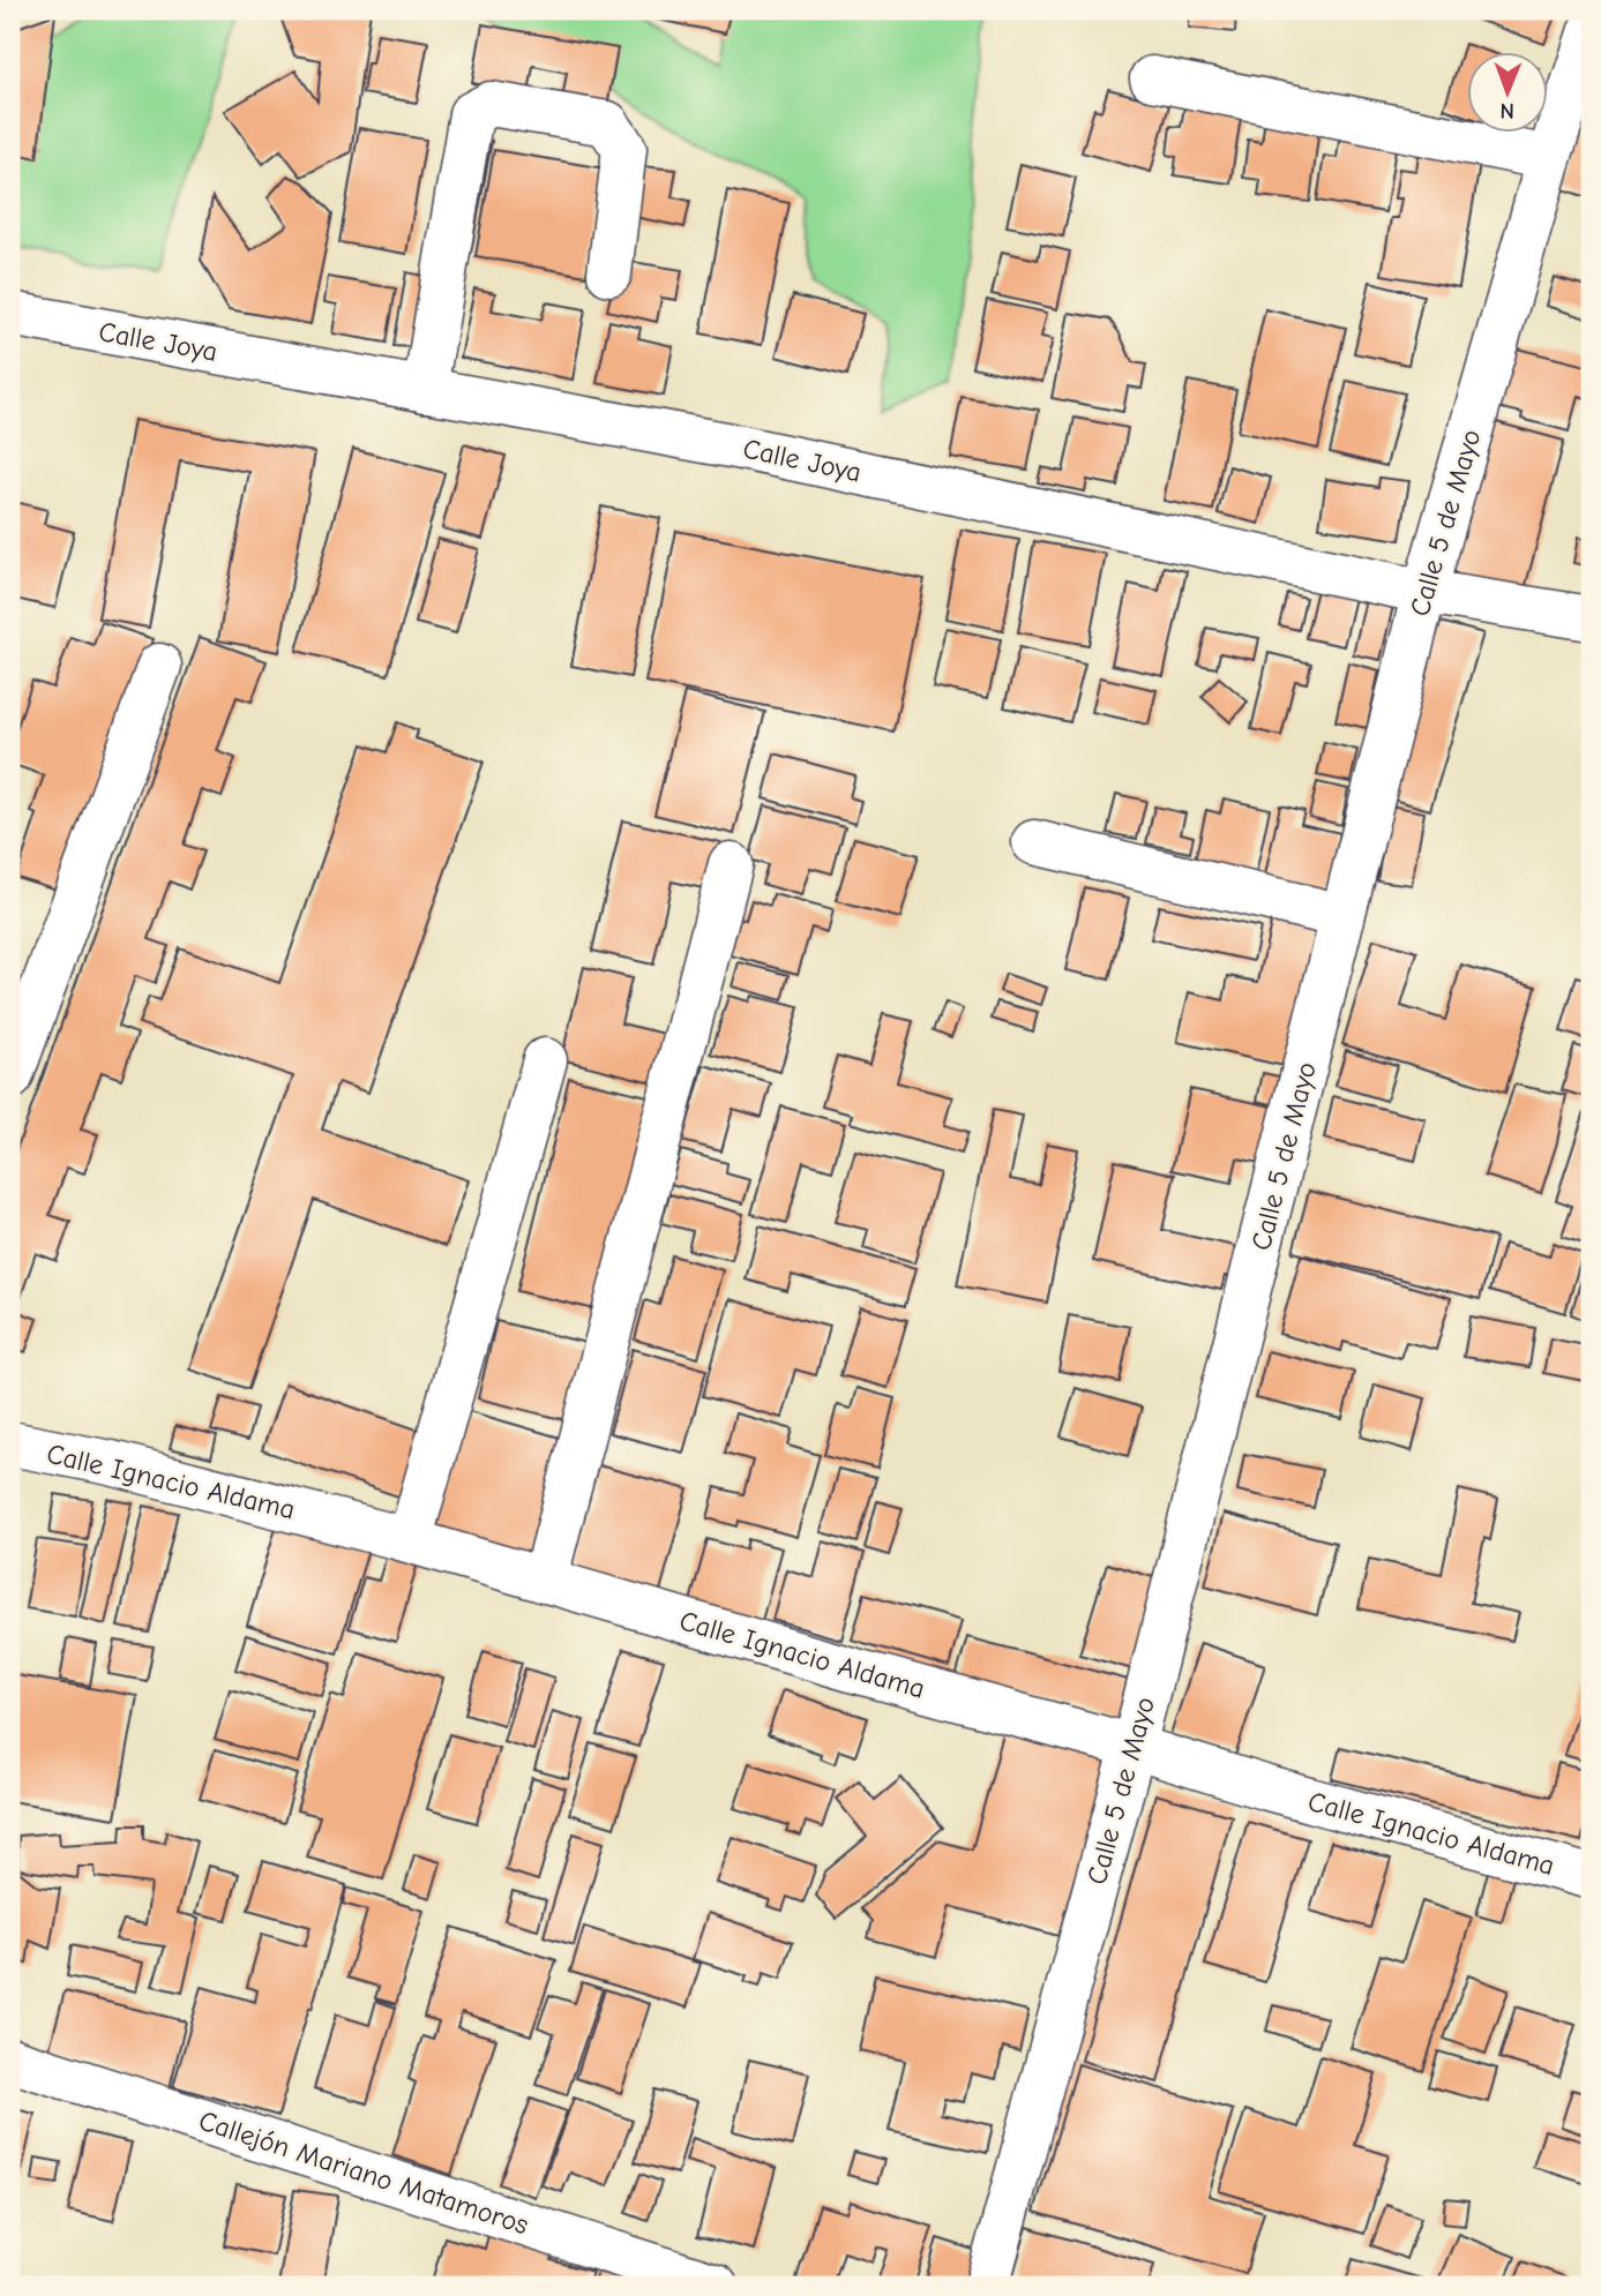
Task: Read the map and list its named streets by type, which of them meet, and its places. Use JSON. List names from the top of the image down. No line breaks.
{"streets":{"street":["Calle Joya","Calle 5 de Mayo","Calle Ignacio Aldama","Callejón Mariano Matamoros"]},"crossings":[["Calle Joya","Calle 5 de Mayo"],["Calle 5 de Mayo","Calle Ignacio Aldama"]],"north":"bottom"}
